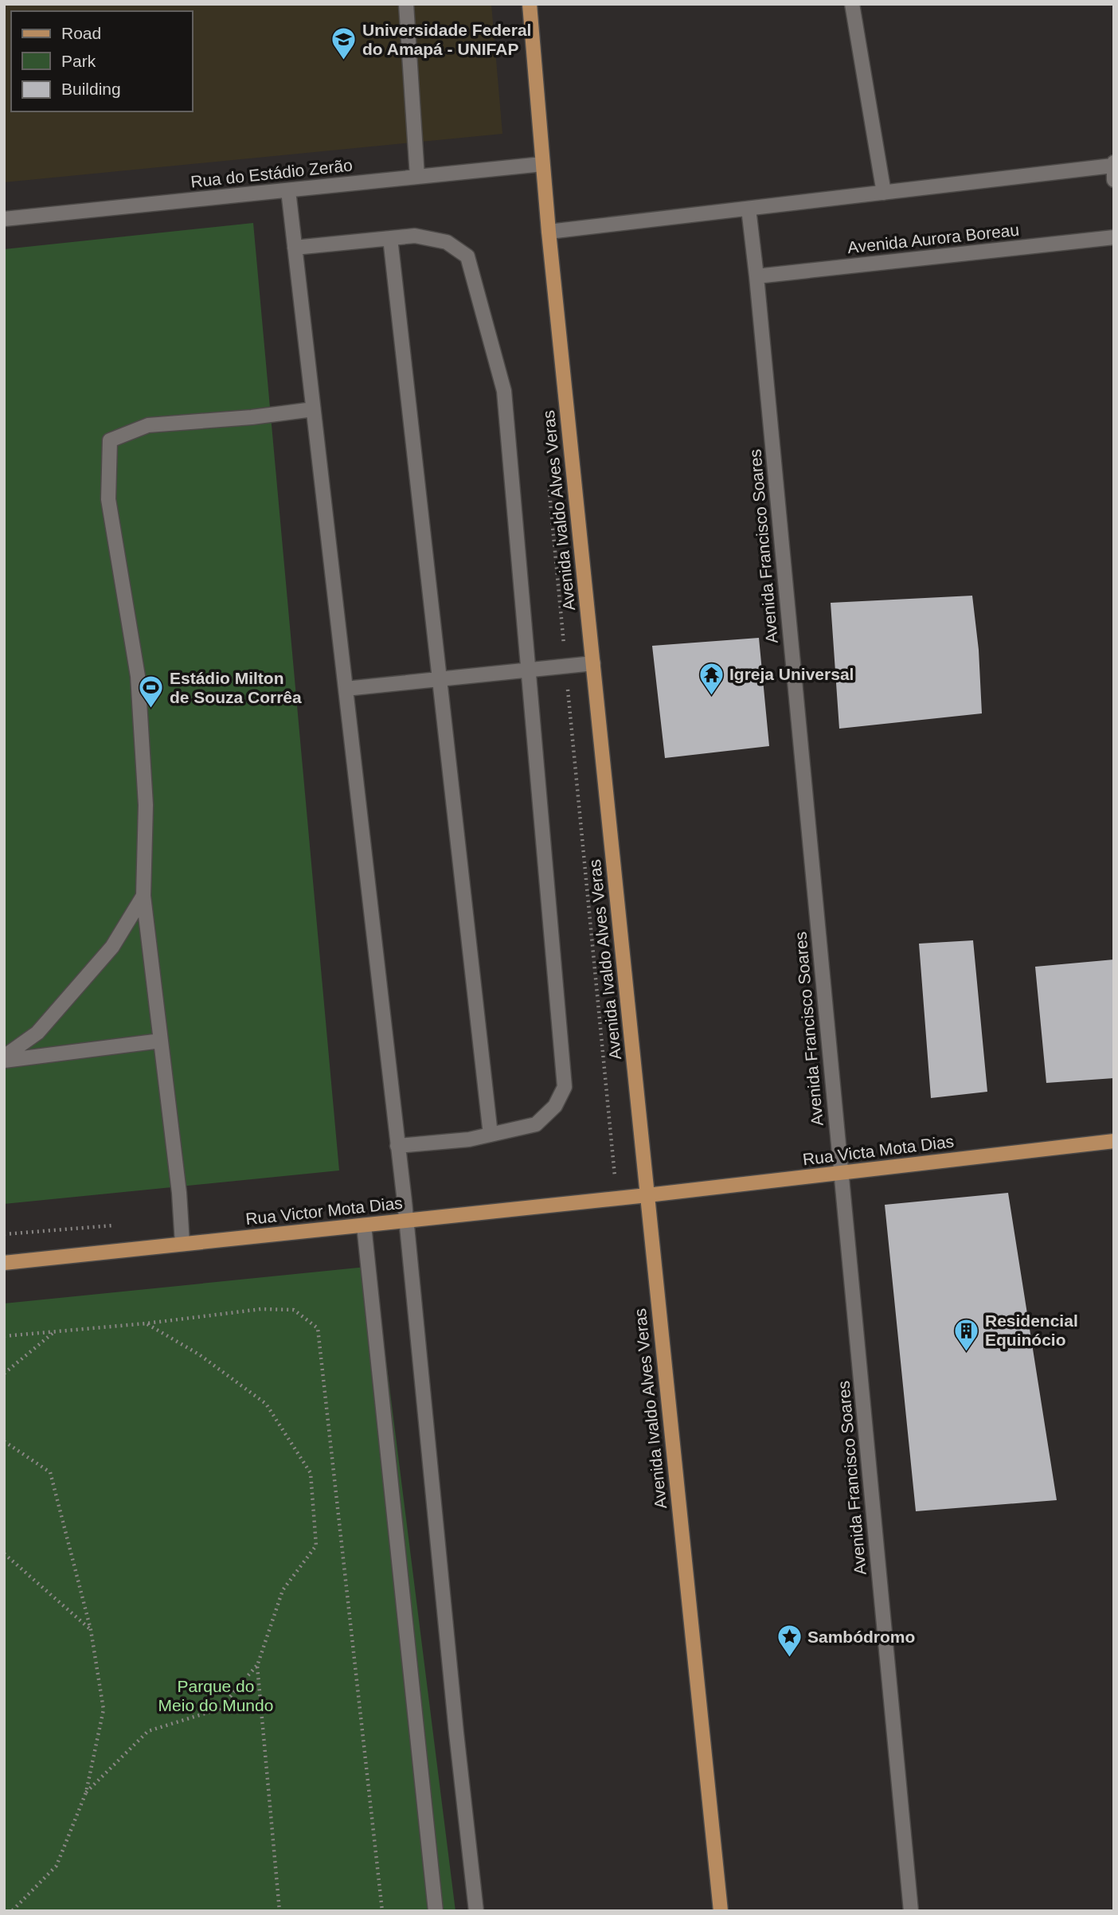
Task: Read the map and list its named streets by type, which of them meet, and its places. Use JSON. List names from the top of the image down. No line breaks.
{"streets":{"main road":["Avenida Ivaldo Alves Veras","Rua Victa Mota Dias","Rua Victor Mota Dias"],"street":["Rua do Estádio Zerão","Avenida Aurora Boreau","Avenida Francisco Soares"]},"crossings":[["Rua do Estádio Zerão","Avenida Ivaldo Alves Veras"],["Avenida Aurora Boreau","Avenida Francisco Soares"],["Avenida Ivaldo Alves Veras","Rua Victa Mota Dias"],["Avenida Ivaldo Alves Veras","Rua Victor Mota Dias"],["Avenida Francisco Soares","Rua Victa Mota Dias"],["Rua Victa Mota Dias","Rua Victor Mota Dias"]],"parks":["Parque do Meio do Mundo"],"places":{"school or university":["Universidade Federal do Amapá - UNIFAP"],"temple":["Igreja Universal"],"sports":["Estádio Milton de Souza Corrêa"],"building":["Residencial Equinócio"],"place":["Sambódromo"]},"legend":["Road","Park","Building"]}
